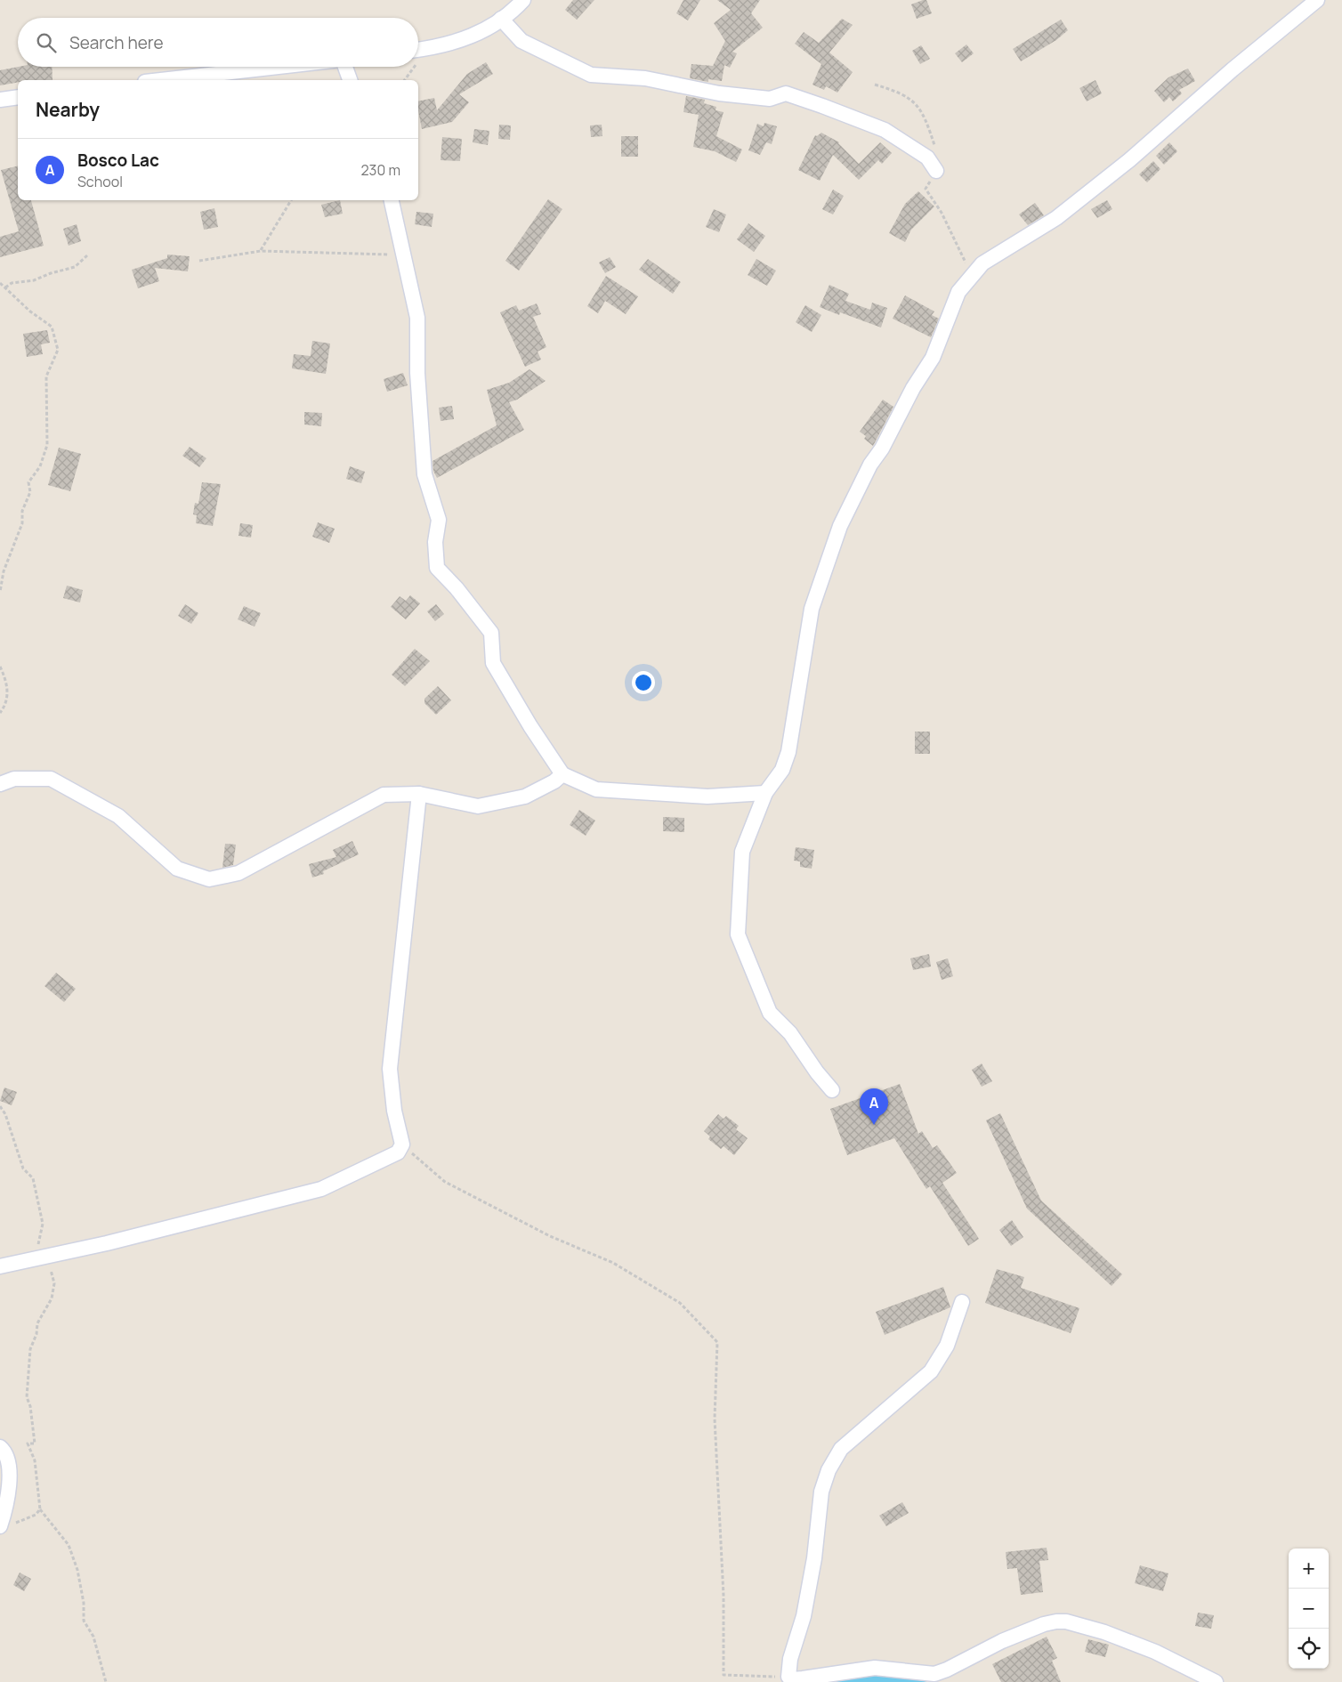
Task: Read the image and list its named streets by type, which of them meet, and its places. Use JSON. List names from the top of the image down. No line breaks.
{"page":{"search":"Search here","heading":"Nearby","list":[{"mark":"A","name":"Bosco Lac","note":"School","value":"230 m"}],"pins":"A","map_buttons":["+","−"]}}
